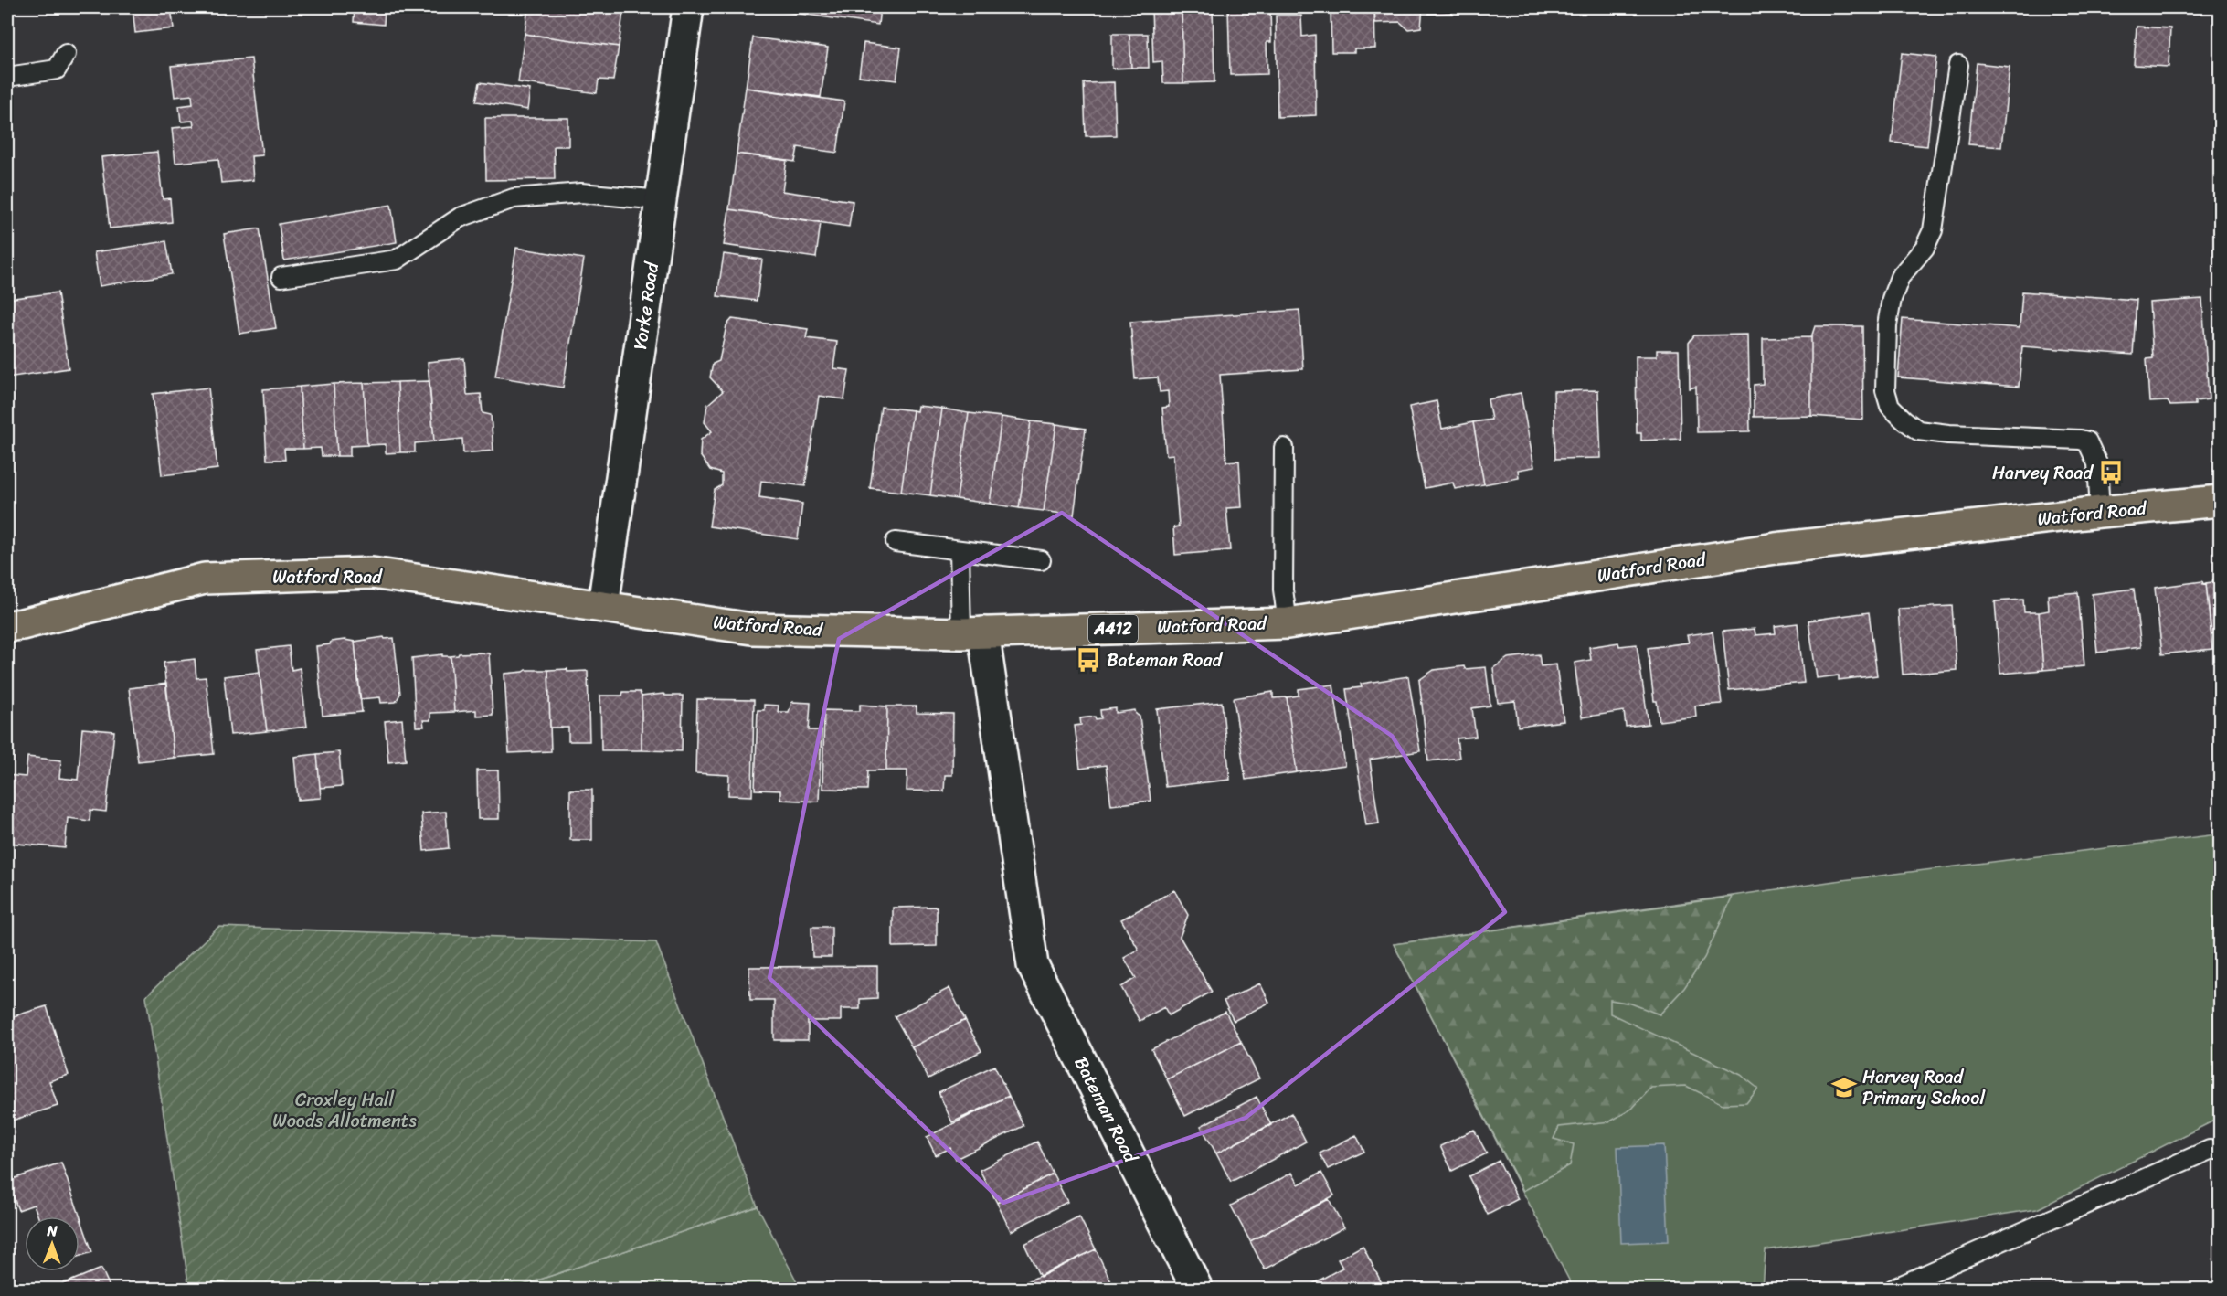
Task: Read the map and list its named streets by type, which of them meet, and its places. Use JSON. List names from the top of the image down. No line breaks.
{"streets":{"main road":["Watford Road","A412"],"street":["Yorke Road","Bateman Road"]},"crossings":[["Yorke Road","Watford Road"],["Watford Road","Bateman Road"]],"parks":["Croxley Hall Woods Allotments"],"places":{"bus stop":["Harvey Road","Bateman Road"],"school or university":["Harvey Road Primary School"]},"north":"top"}
